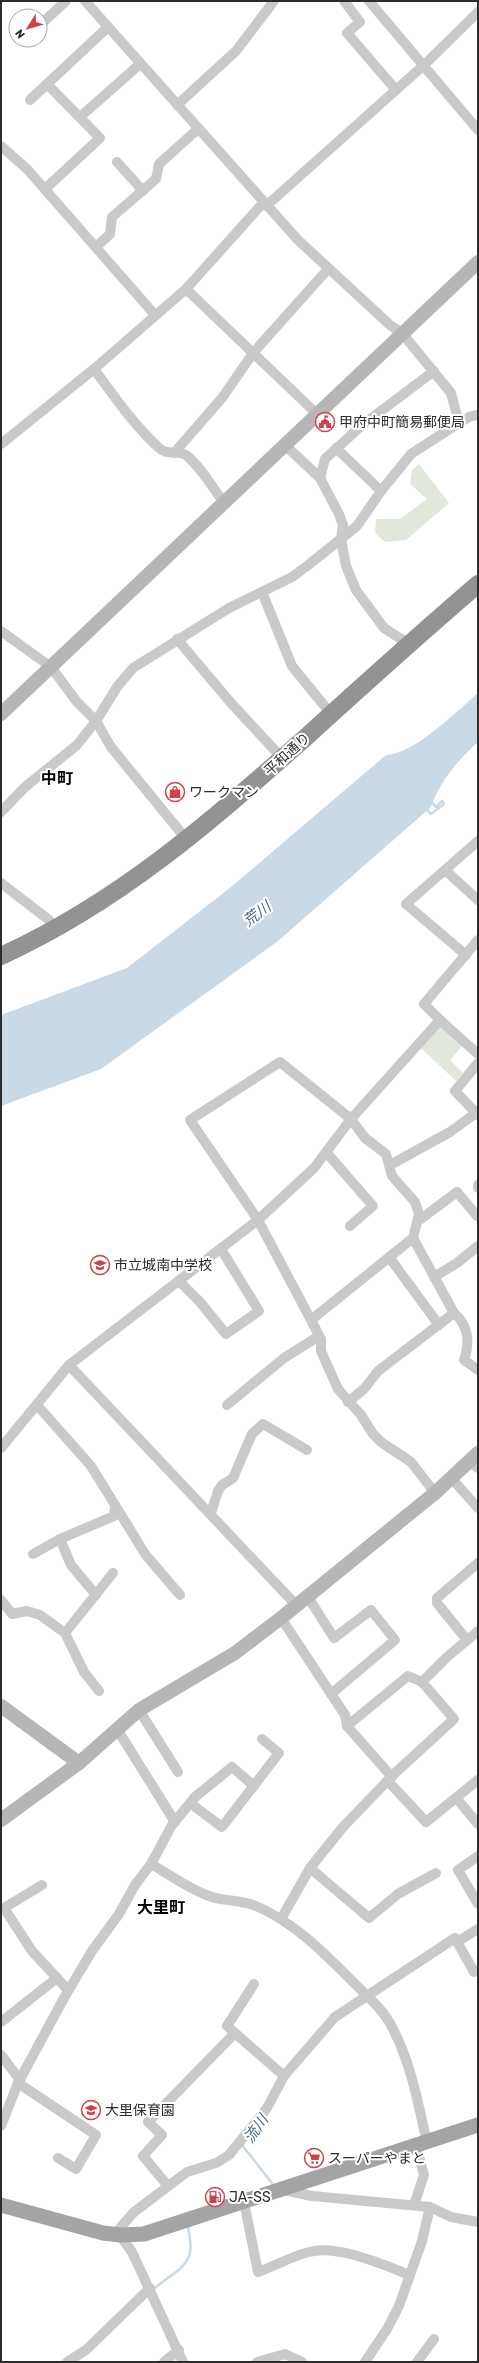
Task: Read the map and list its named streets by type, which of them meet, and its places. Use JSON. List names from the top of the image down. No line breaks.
{"streets":{"highway":["平和通り"]},"districts":["中町","大里町"],"water":["荒川","流川"],"places":{"public building":["甲府中町簡易郵便局"],"shop":["ワークマン"],"school or university":["市立城南中学校","大里保育園"],"supermarket":["スーパーやまと"],"fuel station":["JA-SS"]},"north":"bottom left"}
